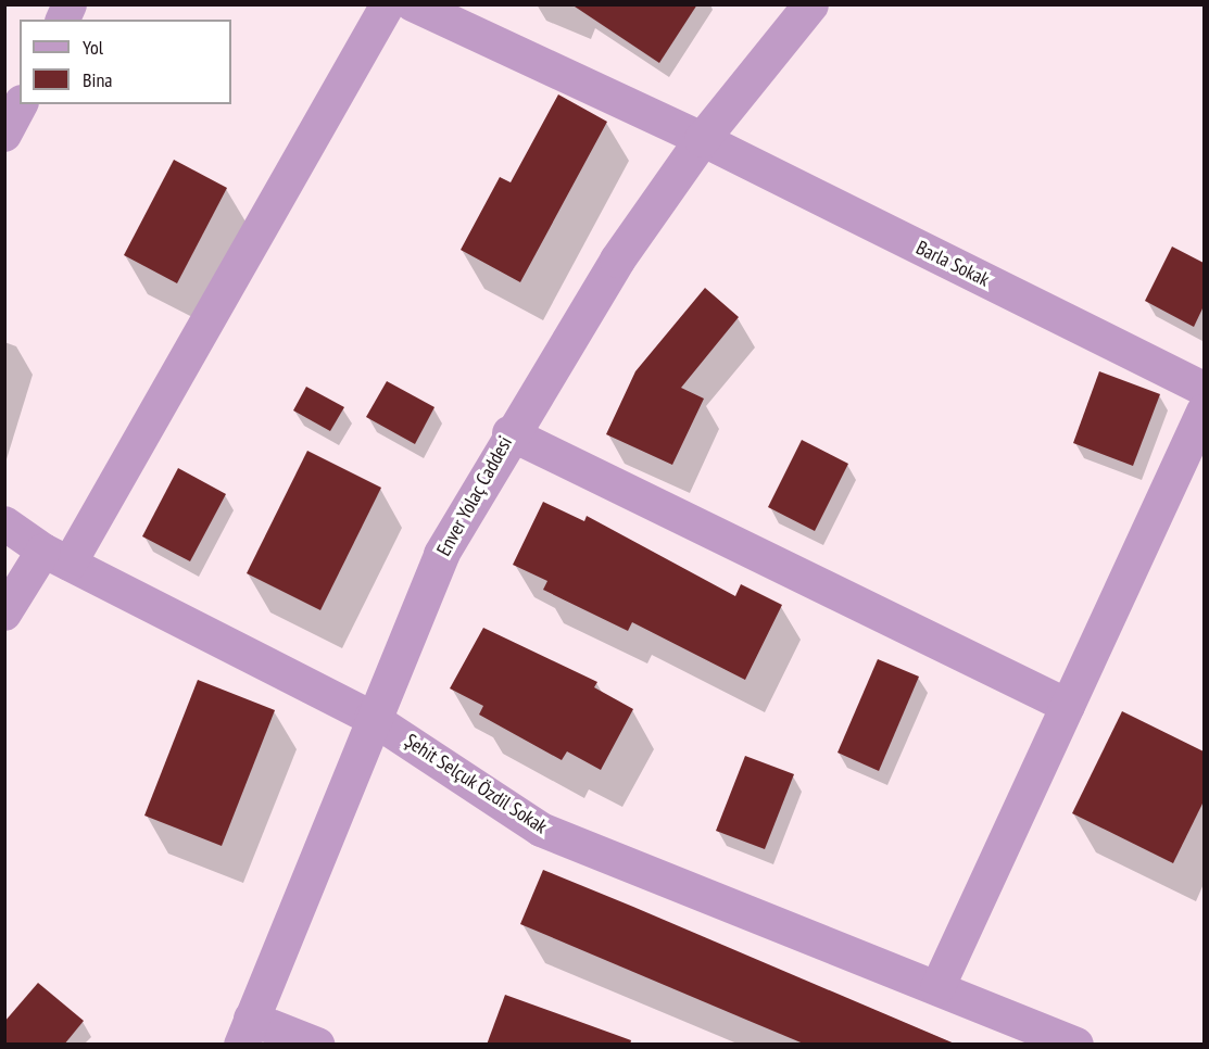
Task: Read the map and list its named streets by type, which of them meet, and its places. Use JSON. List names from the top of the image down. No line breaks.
{"streets":{"street":["Barla Sokak","Enver Yolaç Caddesi","Şehit Selçuk Özdil Sokak"]},"crossings":[["Barla Sokak","Enver Yolaç Caddesi"],["Enver Yolaç Caddesi","Şehit Selçuk Özdil Sokak"]],"legend":["Yol","Bina"]}
